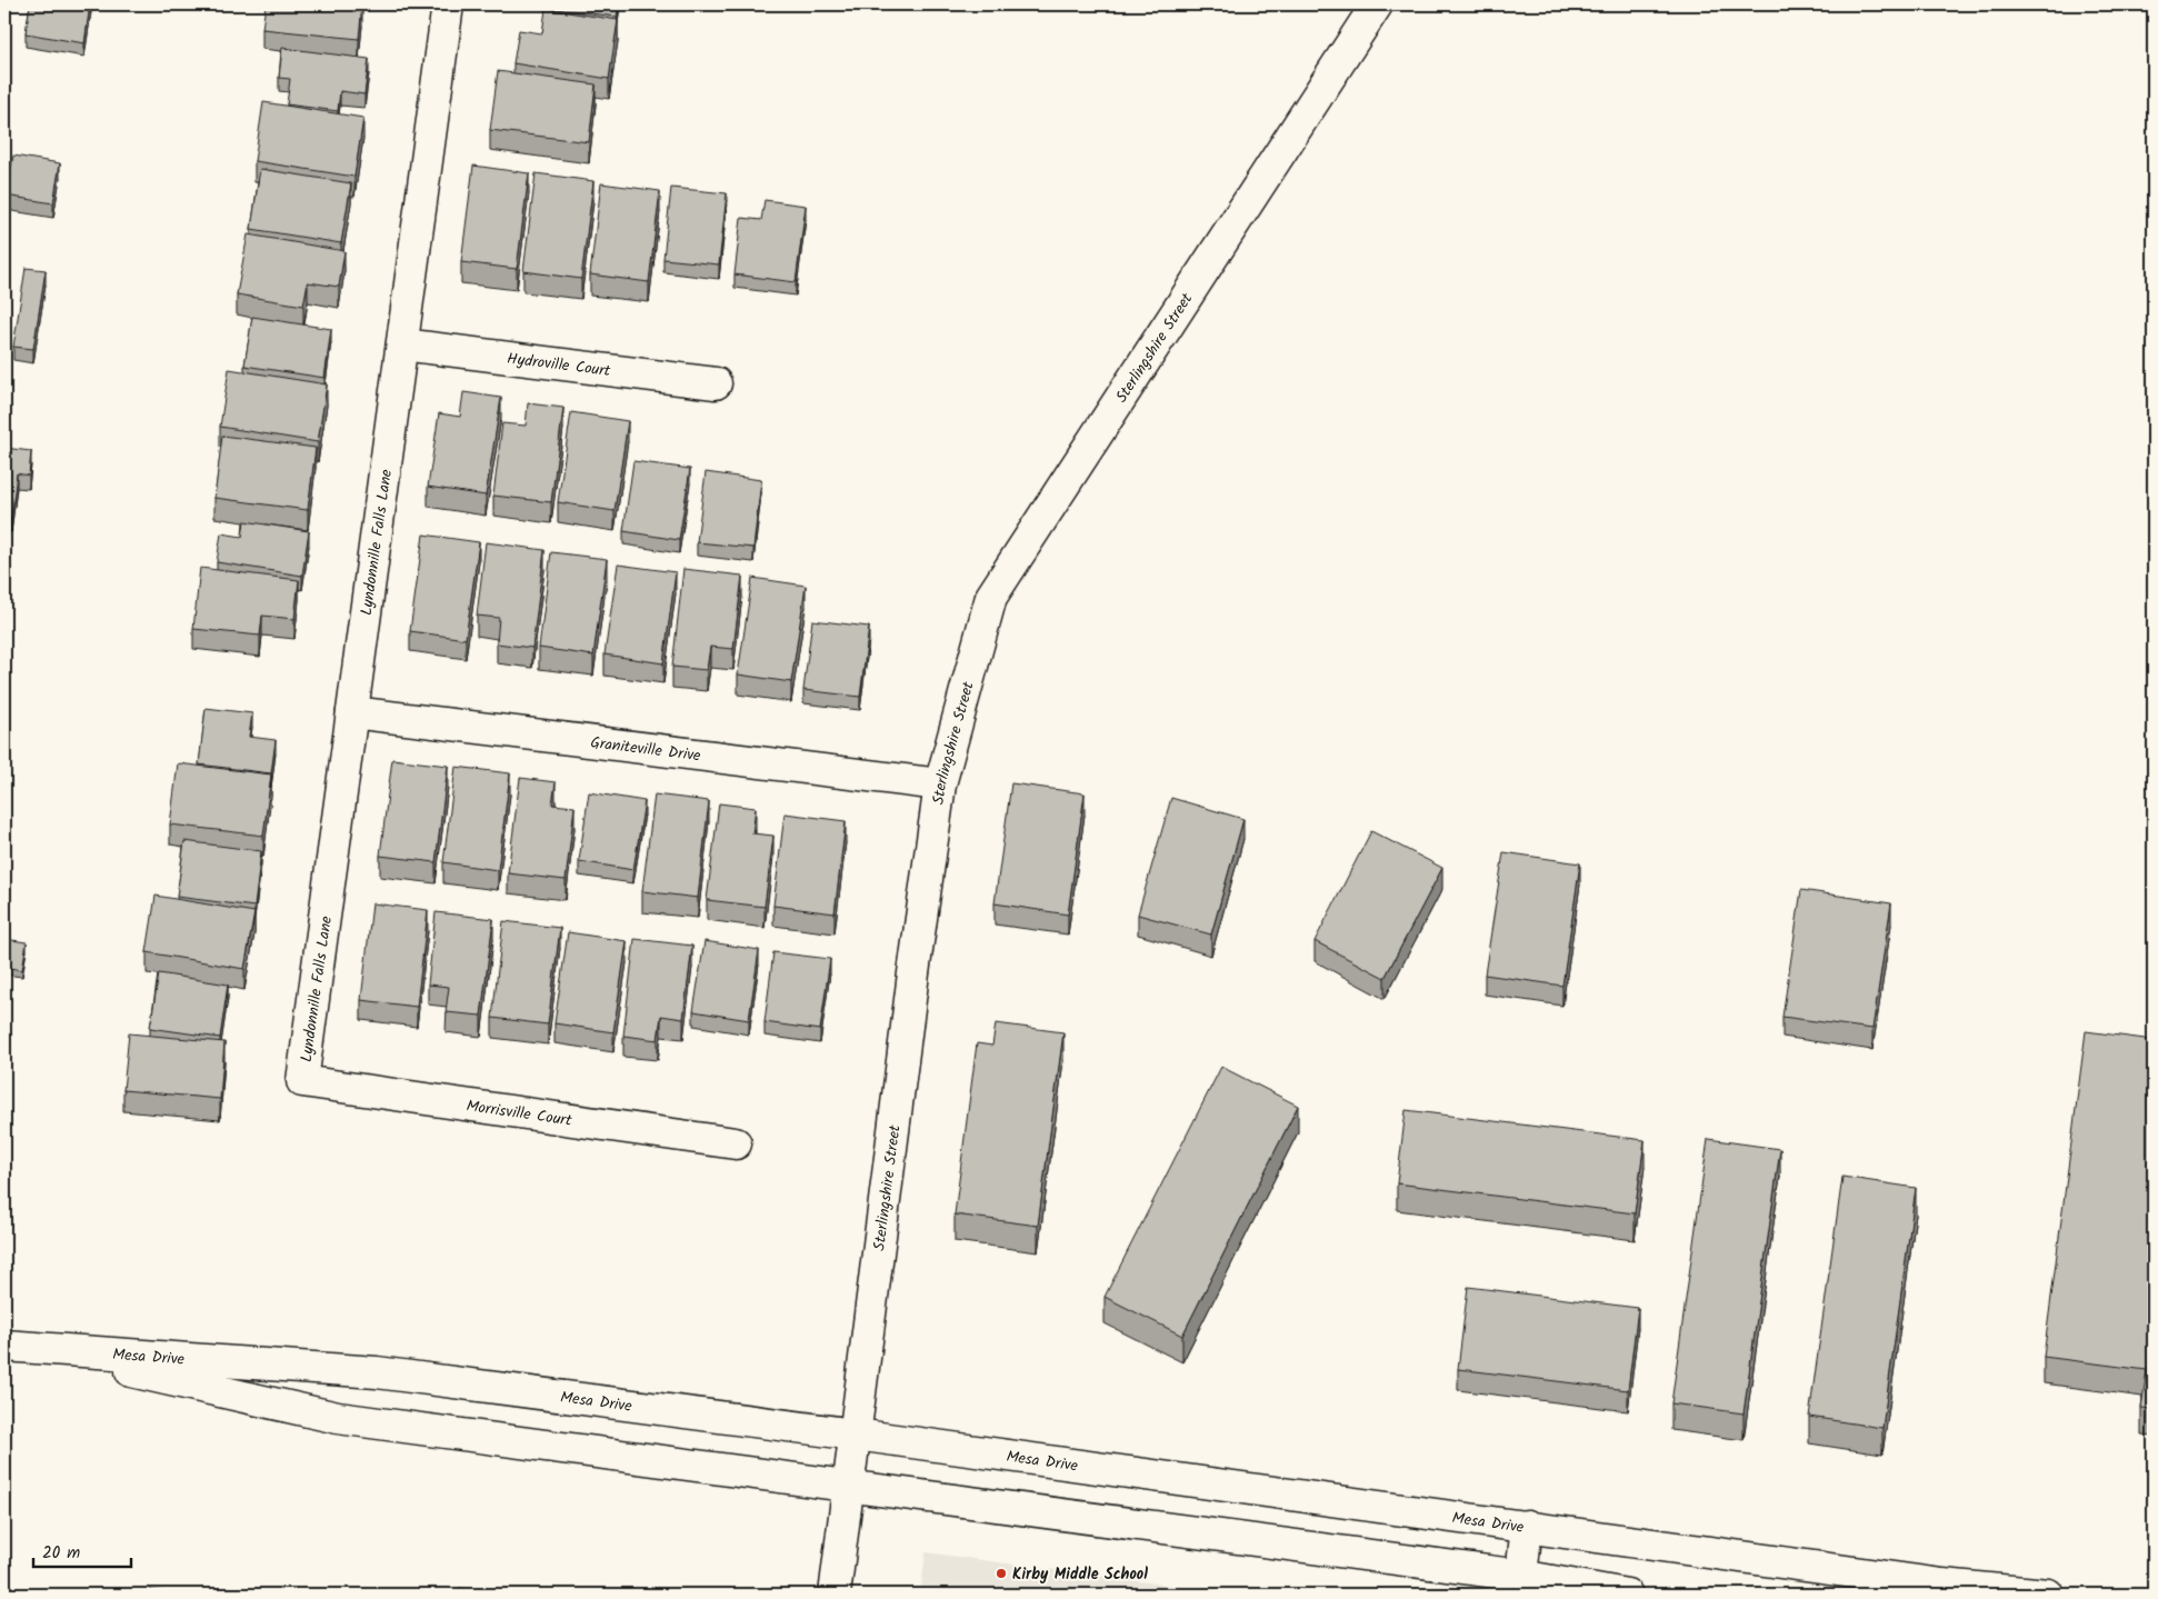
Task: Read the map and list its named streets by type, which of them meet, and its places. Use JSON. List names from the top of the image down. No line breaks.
{"streets":{"street":["Sterlingshire Street","Hydroville Court","Lyndonnille Falls Lane","Graniteville Drive","Morrisville Court","Mesa Drive"]},"crossings":[["Sterlingshire Street","Graniteville Drive"],["Sterlingshire Street","Mesa Drive"],["Hydroville Court","Lyndonnille Falls Lane"],["Lyndonnille Falls Lane","Graniteville Drive"],["Lyndonnille Falls Lane","Morrisville Court"]],"places":["Kirby Middle School"],"scale_bar":"20 m"}
